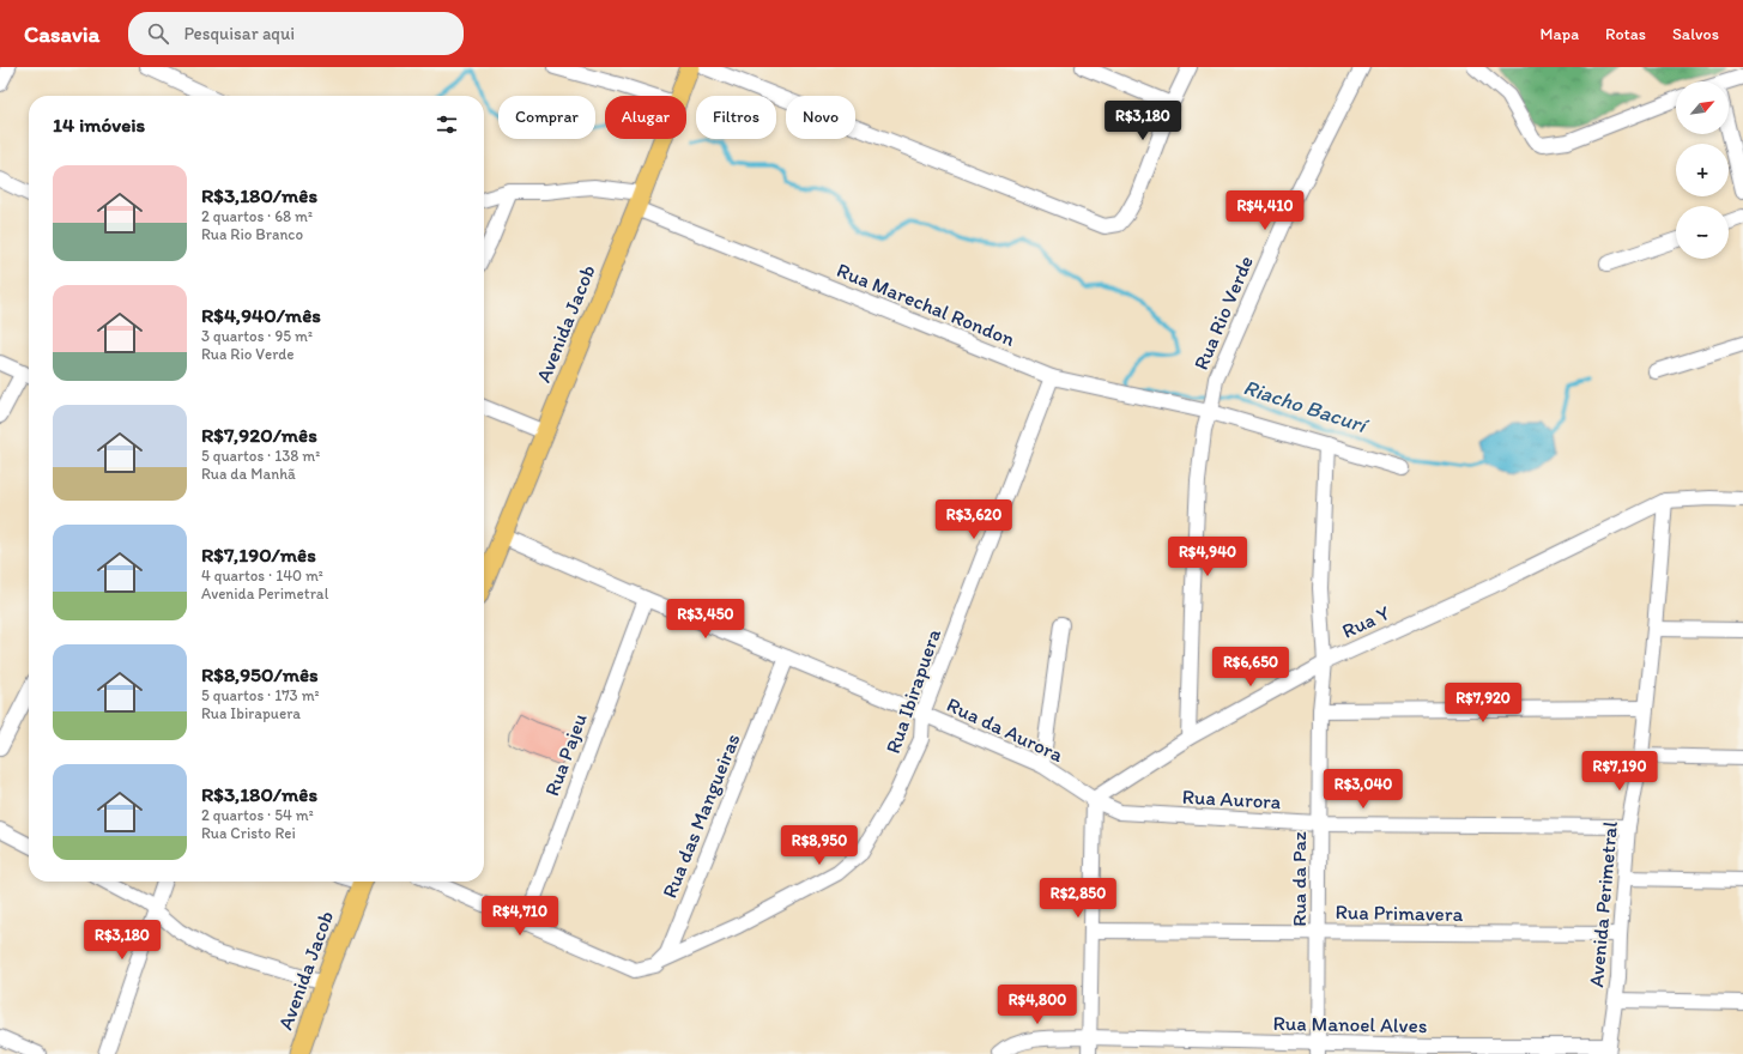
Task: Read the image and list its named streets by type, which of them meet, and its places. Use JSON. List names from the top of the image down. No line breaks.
{"streets":{"main road":["Avenida Jacob"],"street":["Rua Marechal Rondon","Rua Rio Verde","Rua Y","Rua Ibirapuera","Rua da Aurora","Rua Pajeu","Rua Aurora","Rua das Mangueiras","Rua da Paz","Avenida Perimetral","Rua Primavera","Rua Manoel Alves"]},"crossings":[["Rua Marechal Rondon","Rua Rio Verde"],["Rua Marechal Rondon","Avenida Jacob"],["Rua Marechal Rondon","Rua Ibirapuera"],["Rua Marechal Rondon","Rua da Paz"],["Rua Rio Verde","Rua Y"],["Avenida Jacob","Rua da Aurora"],["Rua Y","Rua da Aurora"],["Rua Y","Rua Aurora"],["Rua Y","Rua da Paz"],["Rua Y","Avenida Perimetral"],["Rua Ibirapuera","Rua da Aurora"],["Rua Ibirapuera","Rua das Mangueiras"],["Rua da Aurora","Rua Pajeu"],["Rua da Aurora","Rua Aurora"],["Rua da Aurora","Rua das Mangueiras"],["Rua Aurora","Rua da Paz"],["Rua Aurora","Avenida Perimetral"],["Rua da Paz","Rua Primavera"],["Rua da Paz","Rua Manoel Alves"],["Avenida Perimetral","Rua Primavera"],["Avenida Perimetral","Rua Manoel Alves"]],"water":["Riacho Bacurí"],"north":"top right","page":{"header":"Casavia","search":"Pesquisar aqui","nav":["Mapa","Rotas","Salvos"],"map_buttons":["+","−"],"chip":["Comprar","Alugar","Filtros","Novo"],"heading":"14 imóveis","price":["R$3,180","R$4,410","R$3,620","R$4,940","R$3,450","R$6,650","R$7,920","R$7,190","R$3,040","R$8,950","R$2,850","R$4,710","R$3,180","R$4,800"],"list":[{"name":"R$3,180/mês","note":"2 quartos · 68 m² · Rua Rio Branco"},{"name":"R$4,940/mês","note":"3 quartos · 95 m² · Rua Rio Verde"},{"name":"R$7,920/mês","note":"5 quartos · 138 m² · Rua da Manhã"},{"name":"R$7,190/mês","note":"4 quartos · 140 m² · Avenida Perimetral"},{"name":"R$8,950/mês","note":"5 quartos · 173 m² · Rua Ibirapuera"},{"name":"R$3,180/mês","note":"2 quartos · 54 m² · Rua Cristo Rei"}]}}
